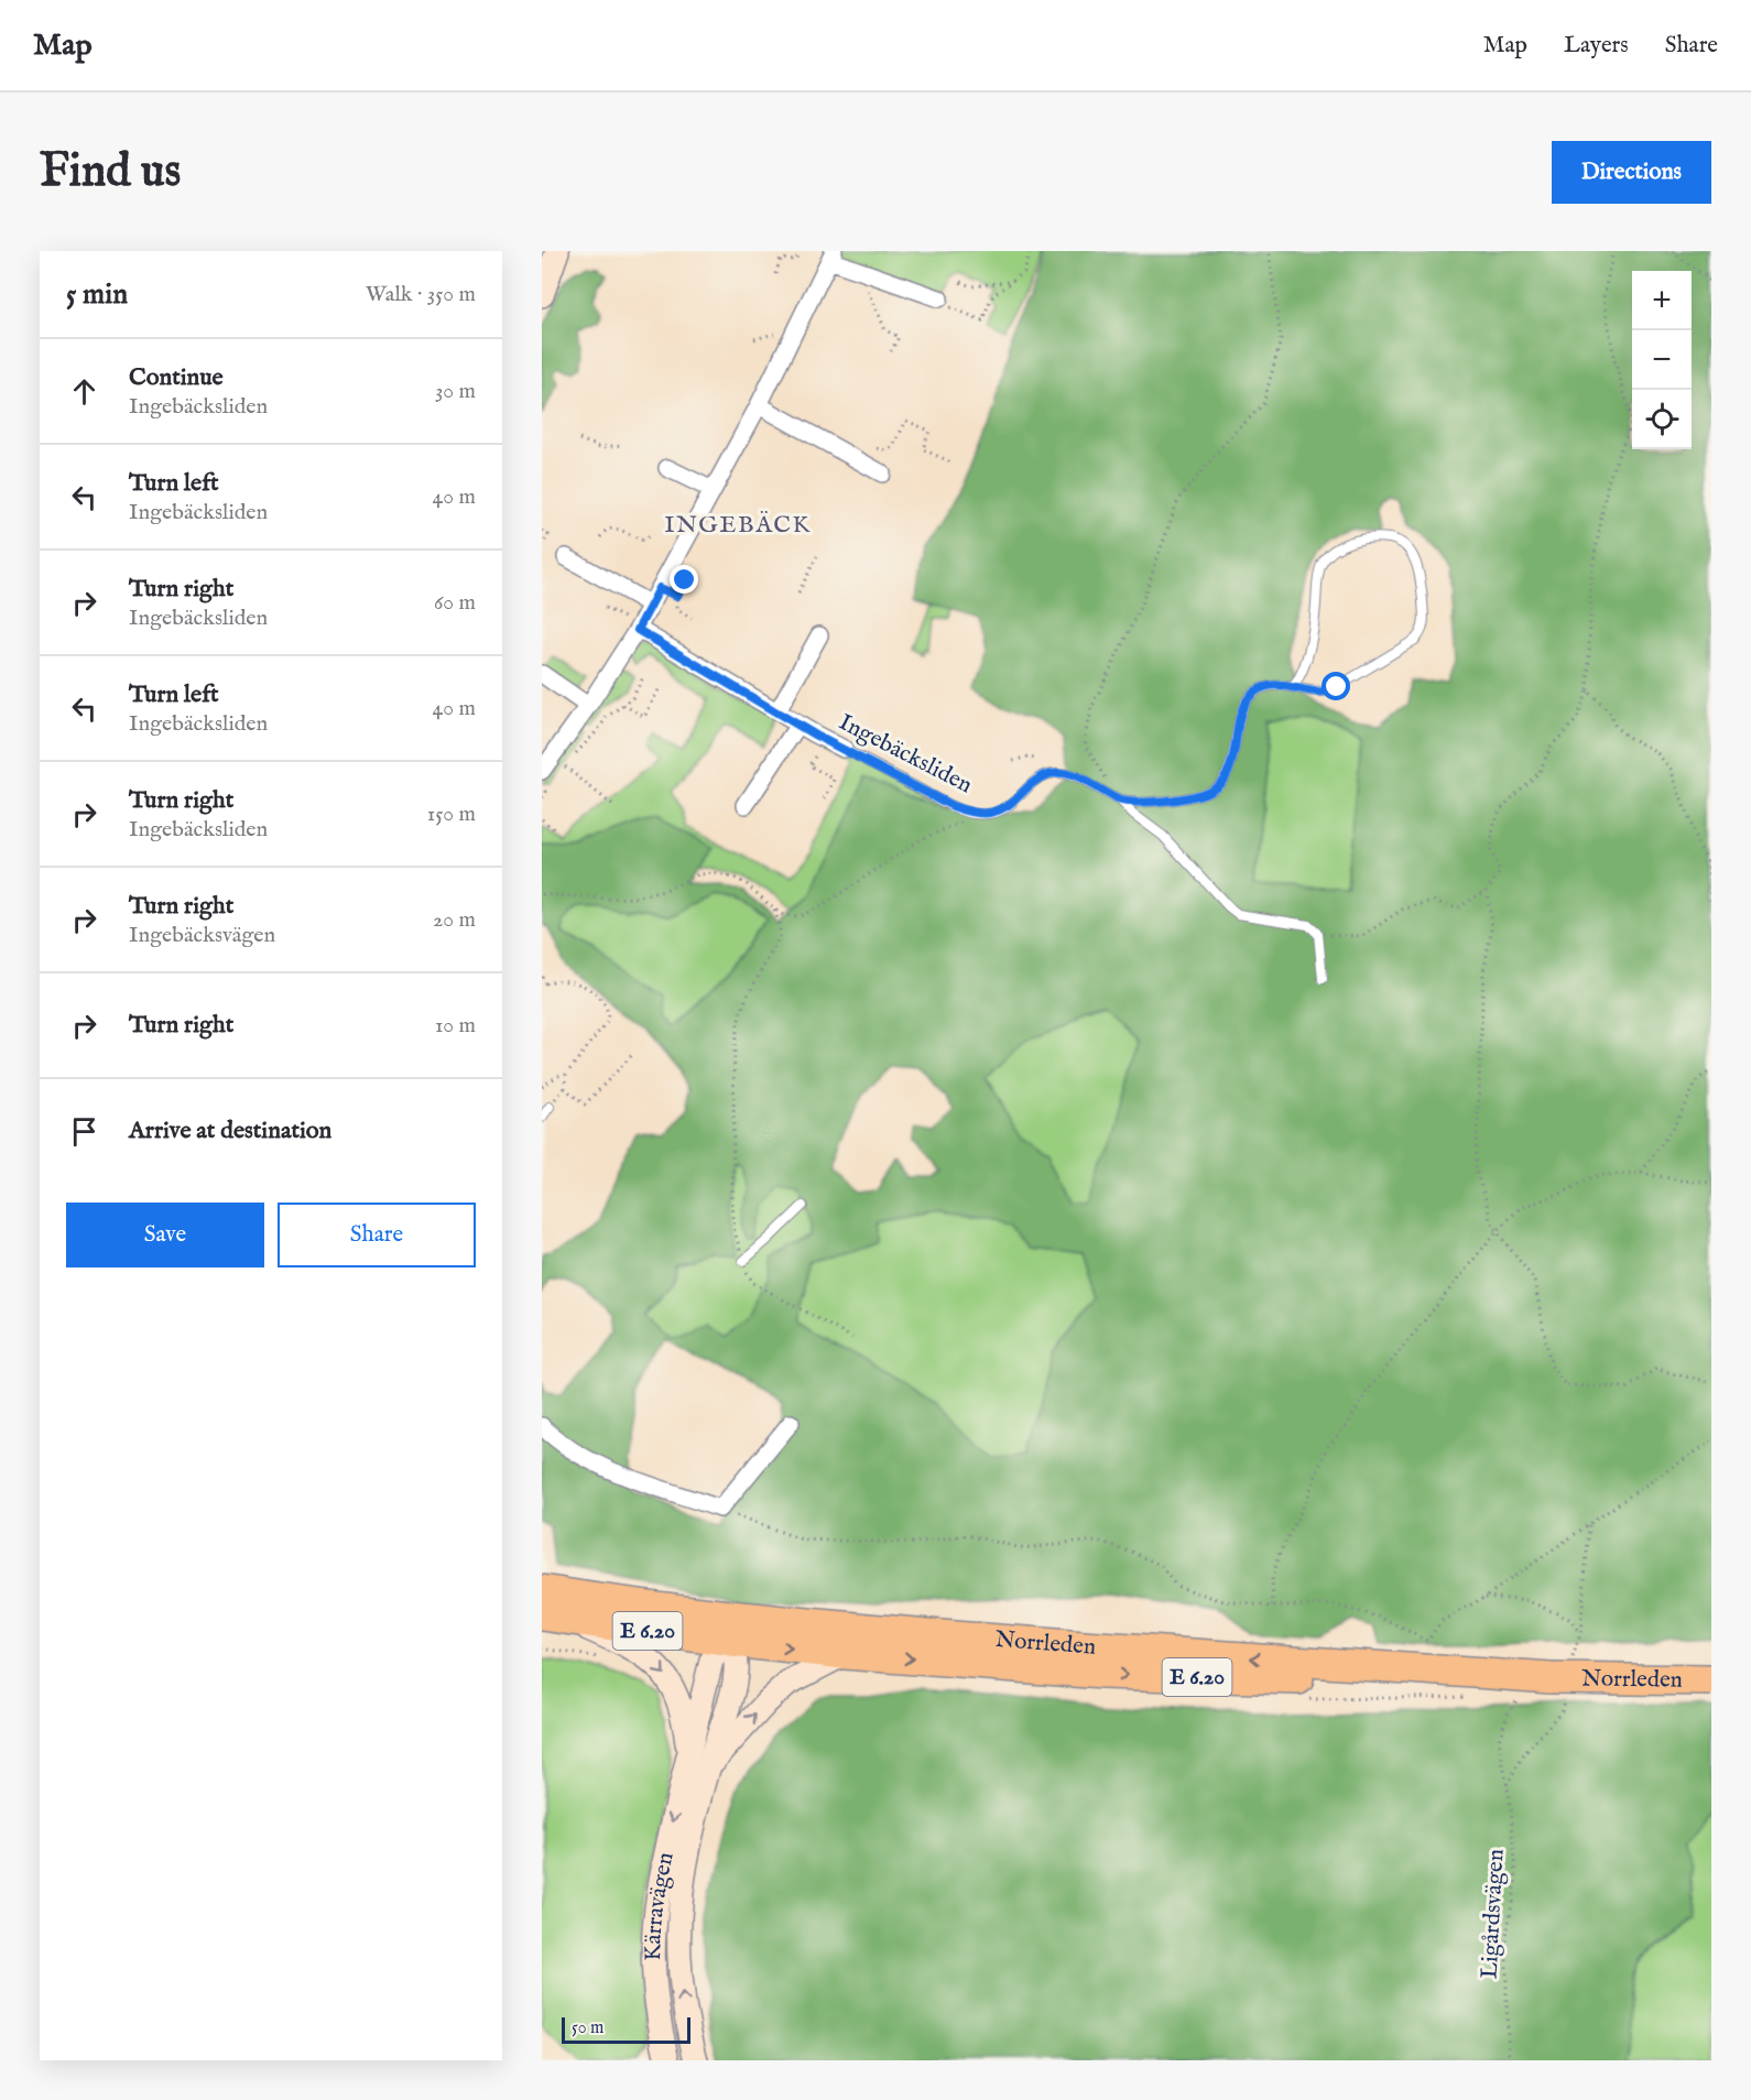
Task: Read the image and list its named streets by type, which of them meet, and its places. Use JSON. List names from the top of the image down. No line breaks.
{"streets":{"highway":["E 6.20","Norrleden"],"main road":["Kärravägen"],"street":["Ingebäcksliden"],"path":["Ligårdsvägen"]},"crossings":[["Norrleden","Kärravägen"]],"districts":["INGEBÄCK"],"scale_bar":"50 m","page":{"header":"Map","nav":["Map","Layers","Share"],"buttons":["Directions",["Save","Share"]],"title":"Find us","heading":["5 min","Walk · 350 m"],"map_buttons":["+","−"],"list":[["Continue","Ingebäcksliden","30 m"],["Turn left","Ingebäcksliden","40 m"],["Turn right","Ingebäcksliden","60 m"],["Turn left","Ingebäcksliden","40 m"],["Turn right","Ingebäcksliden","150 m"],["Turn right","Ingebäcksvägen","20 m"],["Turn right","10 m"],"Arrive at destination"],"scale":"50 m"}}
